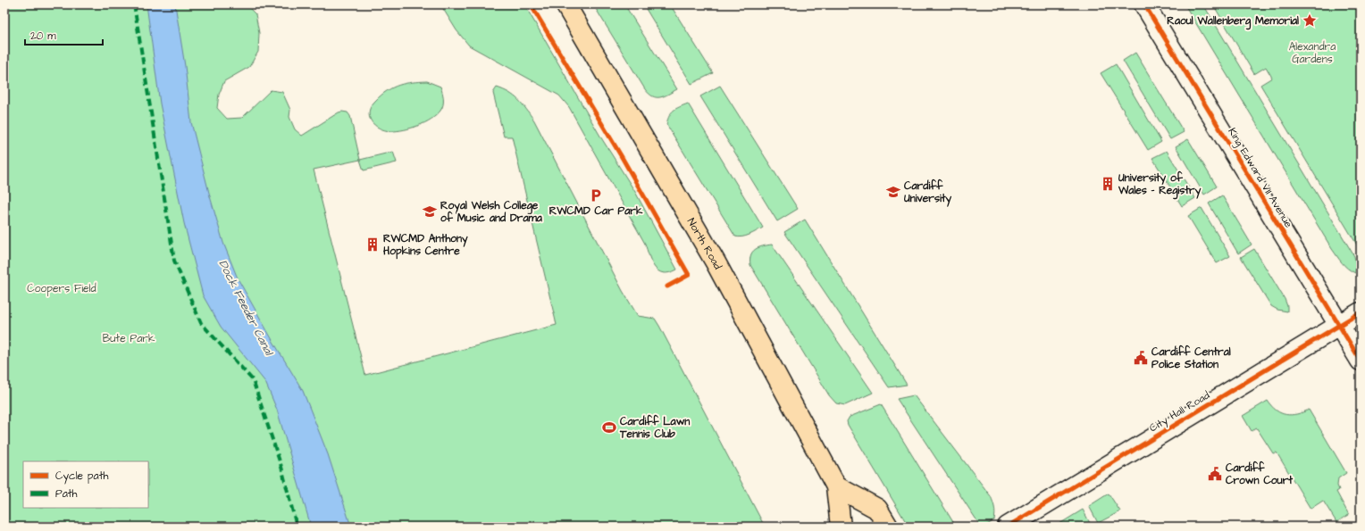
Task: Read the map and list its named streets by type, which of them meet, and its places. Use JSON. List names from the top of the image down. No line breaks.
{"streets":{"main road":["North Road"],"street":["King Edward VII Avenue","City Hall Road"]},"crossings":[["King Edward VII Avenue","City Hall Road"]],"water":["Dock Feeder Canal"],"parks":["Alexandra Gardens","Coopers Field","Bute Park"],"places":{"place":["Raoul Wallenberg Memorial"],"building":["University of Wales - Registry","RWCMD Anthony Hopkins Centre"],"school or university":["Cardiff University","Royal Welsh College of Music and Drama"],"parking":["RWCMD Car Park"],"public building":["Cardiff Central Police Station","Cardiff Crown Court"],"sports":["Cardiff Lawn Tennis Club"]},"legend":["Cycle path","Path"],"scale_bar":"20 m"}
